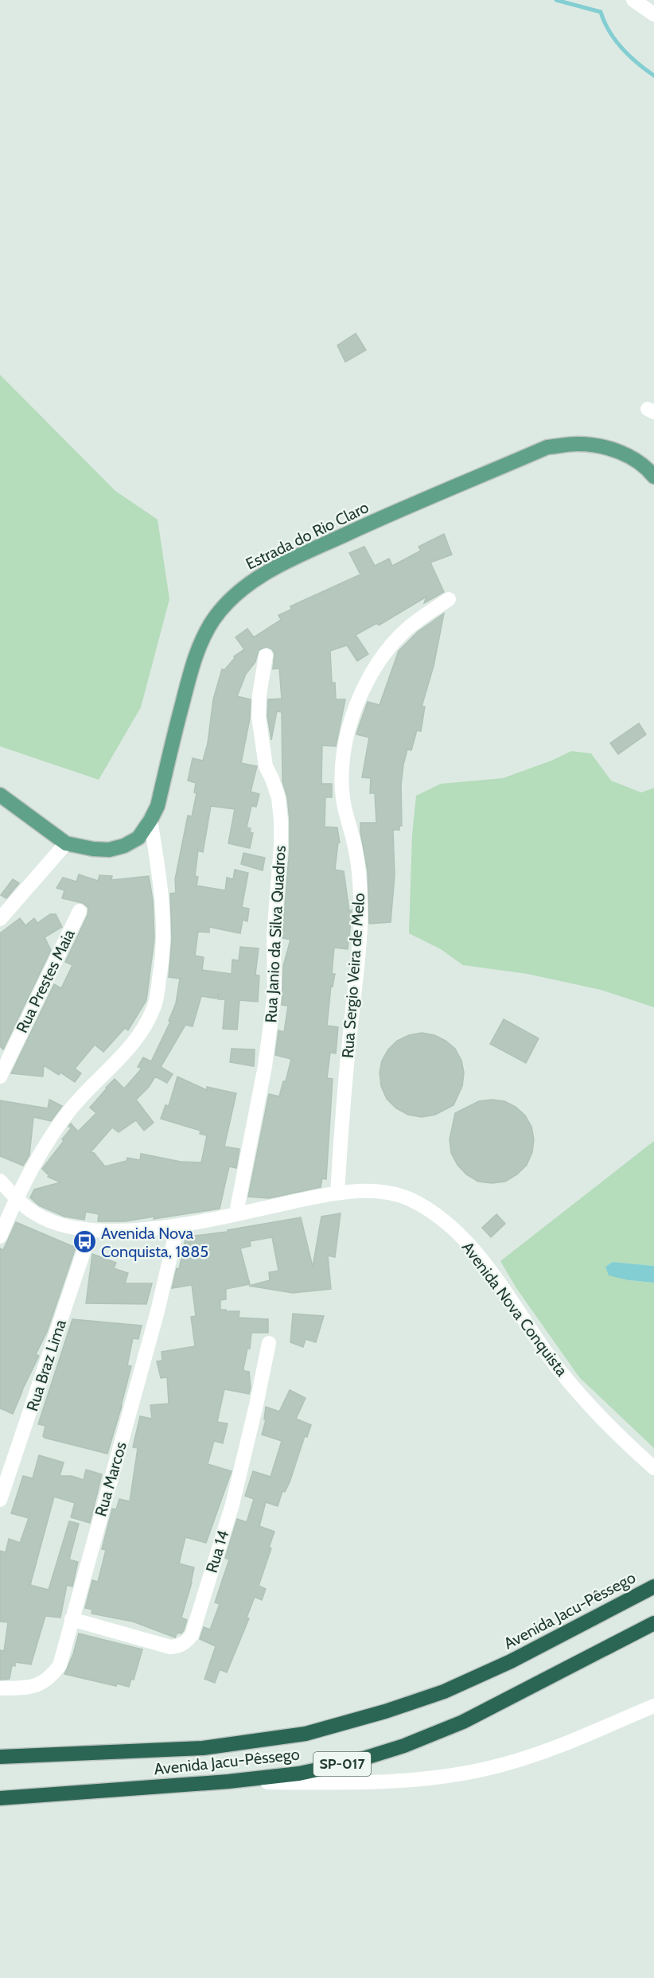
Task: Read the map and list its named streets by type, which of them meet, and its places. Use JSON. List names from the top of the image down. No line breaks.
{"streets":{"highway":["Avenida Jacu-Pêssego","SP-017"],"main road":["Estrada do Rio Claro"],"street":["Rua Janio da Silva Quadros","Rua Sergio Veira de Melo","Rua Prestes Maia","Avenida Nova Conquista","Rua Braz Lima","Rua Marcos","Rua 14"]},"crossings":[["Rua Janio da Silva Quadros","Avenida Nova Conquista"],["Rua Sergio Veira de Melo","Avenida Nova Conquista"],["Avenida Nova Conquista","Rua Braz Lima"],["Avenida Nova Conquista","Rua Marcos"],["Rua Marcos","Rua 14"]],"places":{"bus stop":["Avenida Nova Conquista, 1885"]}}
